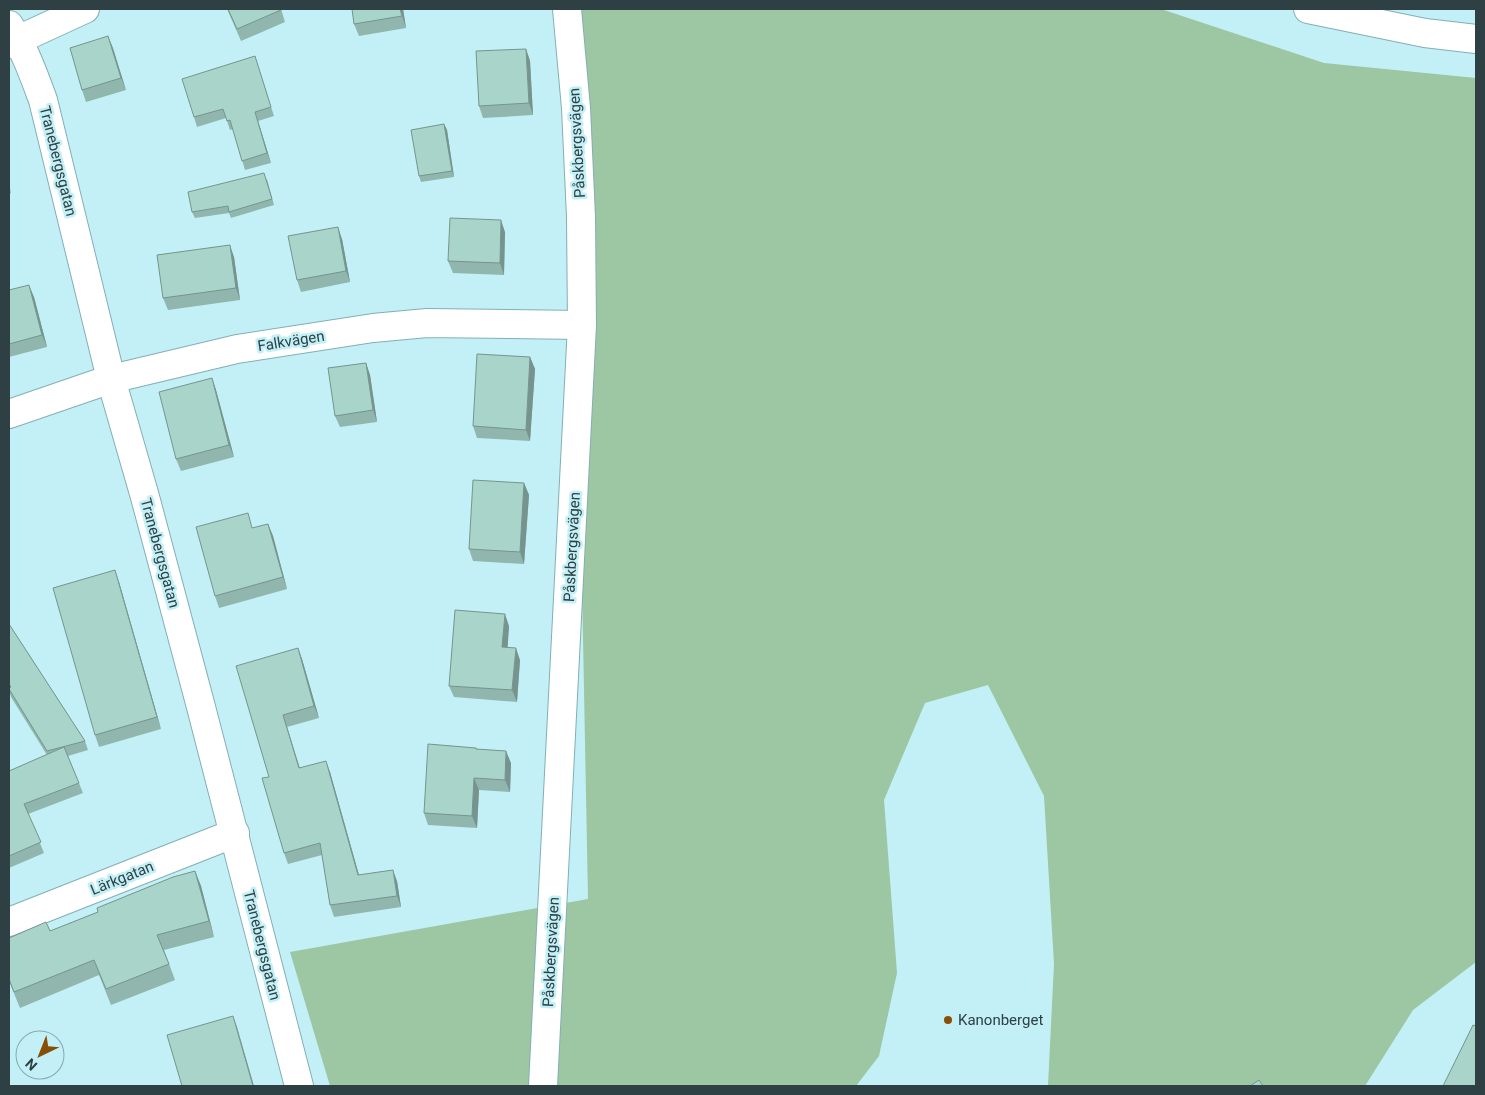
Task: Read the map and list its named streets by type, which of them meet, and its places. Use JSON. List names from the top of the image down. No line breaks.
{"streets":{"street":["Påskbergsvägen","Tranebergsgatan","Falkvägen","Lärkgatan"]},"crossings":[["Påskbergsvägen","Falkvägen"],["Tranebergsgatan","Falkvägen"],["Tranebergsgatan","Lärkgatan"]],"places":["Kanonberget"],"north":"bottom left"}
